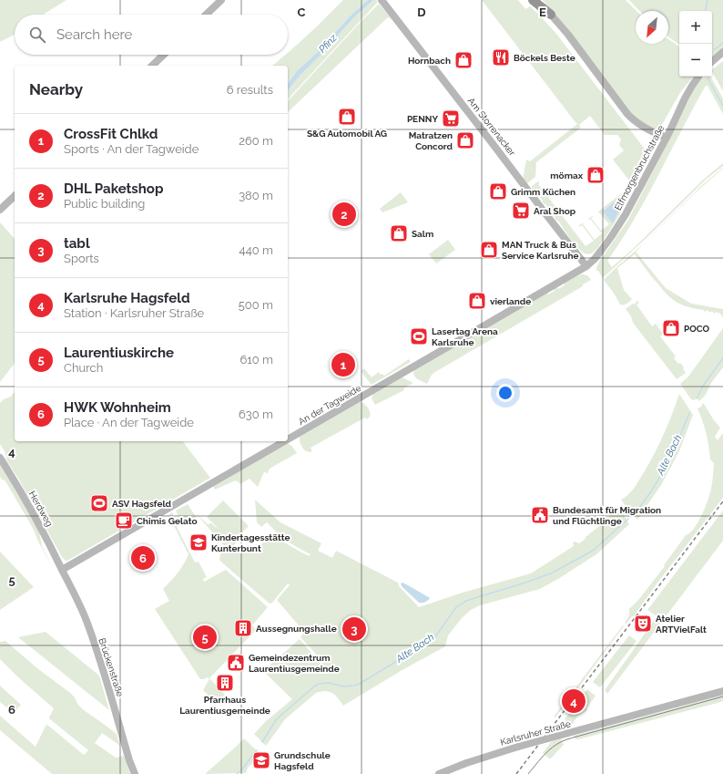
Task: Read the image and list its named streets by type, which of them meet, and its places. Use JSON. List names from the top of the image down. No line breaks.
{"streets":{"main road":["Am Storrenacker","Elfmorgenbruchstraße","An der Tagweide","Herdweg","Brückenstraße","Karlsruher Straße"]},"crossings":[["Am Storrenacker","Elfmorgenbruchstraße"],["Am Storrenacker","An der Tagweide"],["Elfmorgenbruchstraße","An der Tagweide"],["An der Tagweide","Herdweg"],["An der Tagweide","Brückenstraße"],["Herdweg","Brückenstraße"]],"water":["Pfinz","Alte Bach"],"places":{"restaurant":["Böckels Beste"],"shop":["Hornbach","S&G Automobil AG","Matratzen Concord","mömax","Grimm Küchen","Salm","MAN Truck & Bus Service Karlsruhe","vierlande","POCO"],"supermarket":["PENNY","Aral Shop"],"sports":["Lasertag Arena Karlsruhe","ASV Hagsfeld"],"public building":["Bundesamt für Migration und Flüchtlinge","Gemeindezentrum Laurentiusgemeinde"],"cafe":["Chimis Gelato"],"school or university":["Kindertagesstätte Kunterbunt","Grundschule Hagsfeld"],"theatre":["Atelier ARTVielFalt"],"building":["Aussegnungshalle","Pfarrhaus Laurentiusgemeinde"]},"north":"bottom left","page":{"map_buttons":["+","−"],"search":"Search here","heading":["Nearby","6 results"],"list":[{"mark":"1","name":"CrossFit Chlkd","note":"Sports · An der Tagweide","value":"260 m"},{"mark":"2","name":"DHL Paketshop","note":"Public building","value":"380 m"},{"mark":"3","name":"tabl","note":"Sports","value":"440 m"},{"mark":"4","name":"Karlsruhe Hagsfeld","note":"Station · Karlsruher Straße","value":"500 m"},{"mark":"5","name":"Laurentiuskirche","note":"Church","value":"610 m"},{"mark":"6","name":"HWK Wohnheim","note":"Place · An der Tagweide","value":"630 m"}],"pins":["2","1","6","3","5","4"]},"grid":{"columns":["C","D","E"],"rows":["4","5","6"]}}
